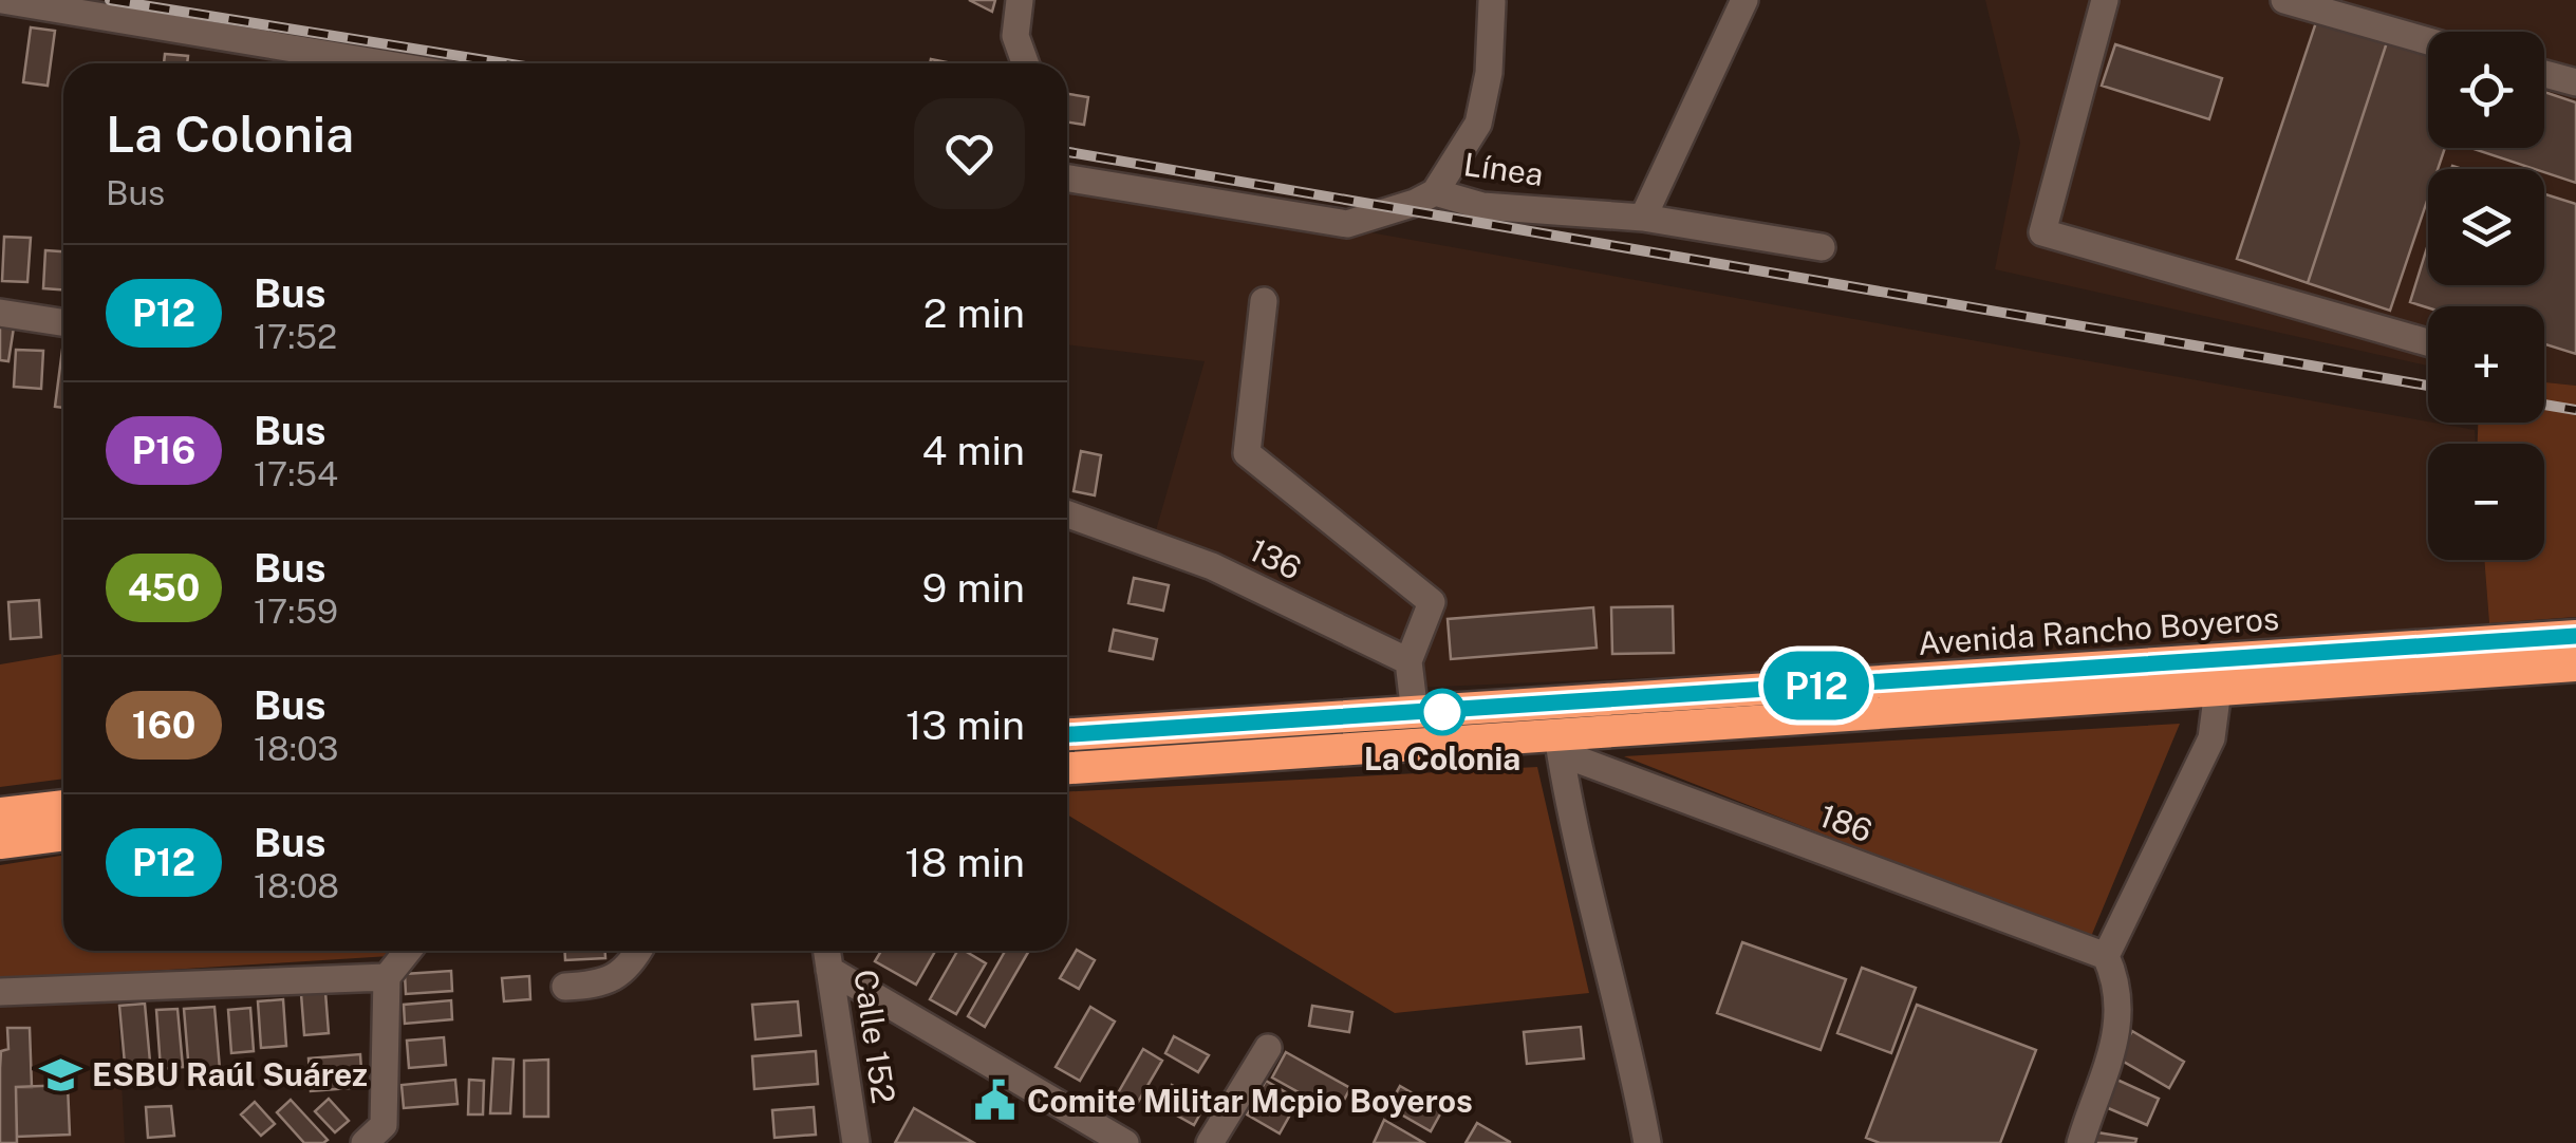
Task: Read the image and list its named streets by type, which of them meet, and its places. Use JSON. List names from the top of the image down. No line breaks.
{"streets":{"highway":["Avenida Rancho Boyeros"],"street":["Línea","136","186","Calle 152"]},"crossings":[["Avenida Rancho Boyeros","186"]],"places":{"other":["La Colonia"],"school or university":["ESBU Raúl Suárez"],"public building":["Comite Militar Mcpio Boyeros"]},"lines":["bus line P12"],"page":{"on_map":"P12","map_buttons":["+","−"],"heading":["La Colonia","Bus"],"list":[{"mark":"P12","name":"Bus","note":"17:52","value":"2 min"},{"mark":"P16","name":"Bus","note":"17:54","value":"4 min"},{"mark":"450","name":"Bus","note":"17:59","value":"9 min"},{"mark":"160","name":"Bus","note":"18:03","value":"13 min"},{"mark":"P12","name":"Bus","note":"18:08","value":"18 min"}]}}
